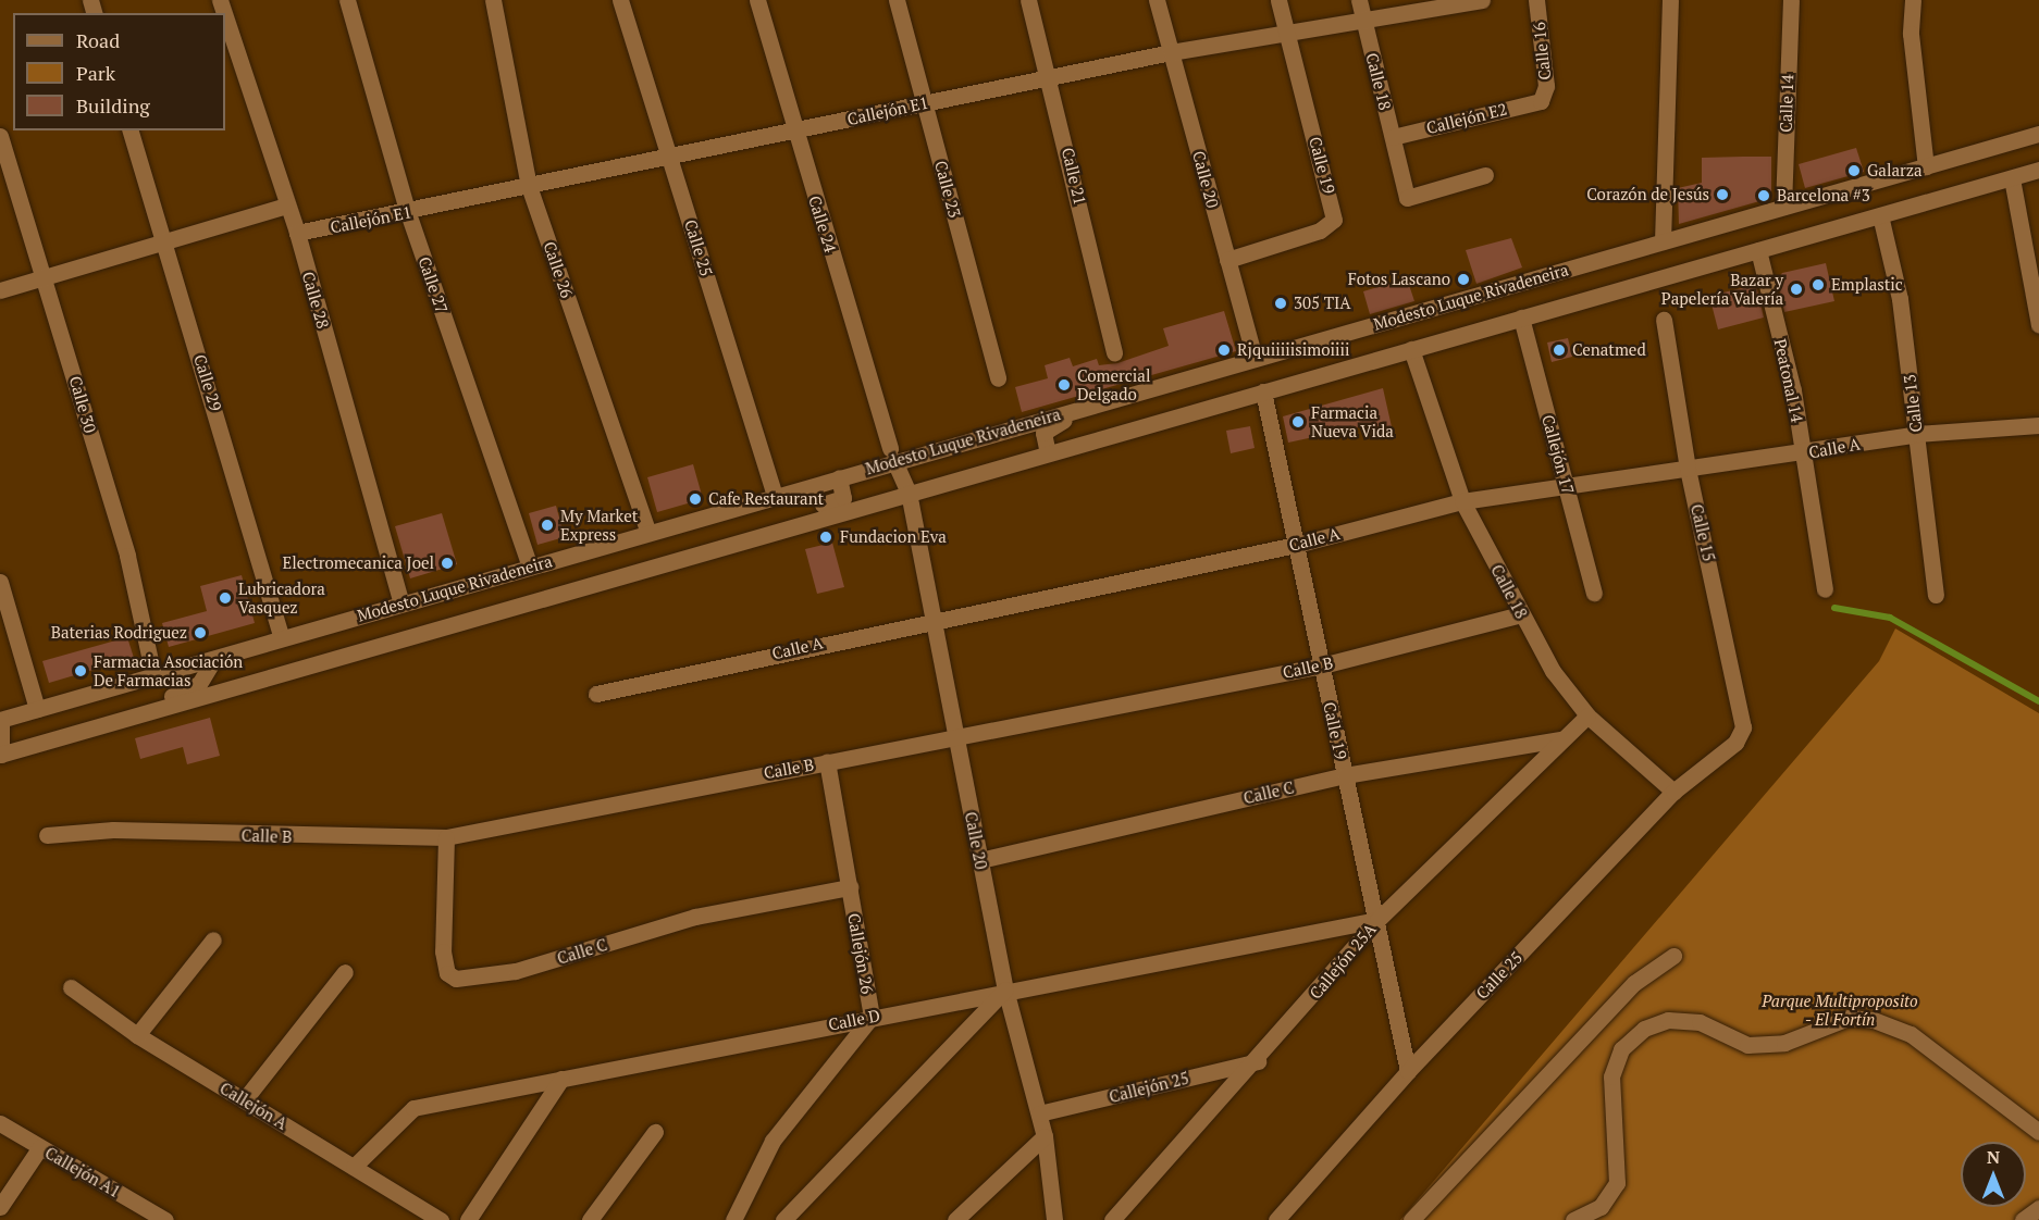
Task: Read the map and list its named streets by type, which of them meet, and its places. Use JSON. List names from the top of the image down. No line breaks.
{"streets":{"street":["Calle 16","Calle 18","Calle 14","Callejón E1","Callejón E2","Calle 19","Calle 21","Calle 20","Calle 23","Calle 24","Calle 25","Calle 26","Calle 27","Modesto Luque Rivadeneira","Calle 28","Peatonal 14","Calle 29","Calle 13","Calle 30","Calle A","Callejón 17","Calle 15","Calle B","Calle C","Callejón 26","Callejón 25A","Calle D","Callejón 25","Callejón A","Callejón A1"]},"crossings":[["Calle 16","Callejón E2"],["Calle 18","Callejón E1"],["Calle 18","Callejón E2"],["Calle 18","Calle 25"],["Calle 18","Modesto Luque Rivadeneira"],["Calle 18","Calle A"],["Calle 18","Calle B"],["Calle 18","Callejón 25A"],["Calle 14","Modesto Luque Rivadeneira"],["Callejón E1","Calle 19"],["Callejón E1","Calle 21"],["Callejón E1","Calle 20"],["Callejón E1","Calle 23"],["Callejón E1","Calle 24"],["Callejón E1","Calle 25"],["Callejón E1","Calle 26"],["Callejón E1","Calle 27"],["Callejón E1","Calle 28"],["Calle 19","Calle 20"],["Calle 19","Calle 25"],["Calle 19","Modesto Luque Rivadeneira"],["Calle 19","Calle A"],["Calle 19","Calle B"],["Calle 19","Calle C"],["Calle 19","Callejón 25A"],["Calle 19","Calle D"],["Calle 20","Calle 24"],["Calle 20","Modesto Luque Rivadeneira"],["Calle 20","Calle A"],["Calle 20","Calle B"],["Calle 20","Calle C"],["Calle 20","Calle D"],["Calle 20","Callejón 25"],["Calle 24","Modesto Luque Rivadeneira"],["Calle 25","Modesto Luque Rivadeneira"],["Calle 25","Calle 15"],["Calle 26","Modesto Luque Rivadeneira"],["Calle 27","Modesto Luque Rivadeneira"],["Modesto Luque Rivadeneira","Calle 28"],["Modesto Luque Rivadeneira","Peatonal 14"],["Modesto Luque Rivadeneira","Calle 29"],["Modesto Luque Rivadeneira","Calle 13"],["Modesto Luque Rivadeneira","Calle 30"],["Modesto Luque Rivadeneira","Callejón 17"],["Peatonal 14","Calle A"],["Calle 13","Calle A"],["Calle A","Callejón 17"],["Calle A","Calle 15"],["Calle B","Calle C"],["Calle B","Callejón 26"],["Calle C","Callejón 26"],["Calle C","Callejón 25A"],["Callejón 26","Calle D"],["Callejón 25A","Calle D"],["Callejón 25A","Callejón 25"],["Calle D","Callejón A"]],"parks":["Parque Multiproposito - El Fortín"],"places":["Galarza","Corazón de Jesús","Barcelona #3","Fotos Lascano","Emplastic","Bazar y Papelería Valería","305 TIA","Rjquiiiiisimoiiii","Cenatmed","Comercial Delgado","Farmacia Nueva Vida","Cafe Restaurant","My Market Express","Fundacion Eva","Electromecanica Joel","Lubricadora Vasquez","Baterias Rodriguez","Farmacia Asociación De Farmacias"],"legend":["Road","Park","Building"],"north":"top"}
